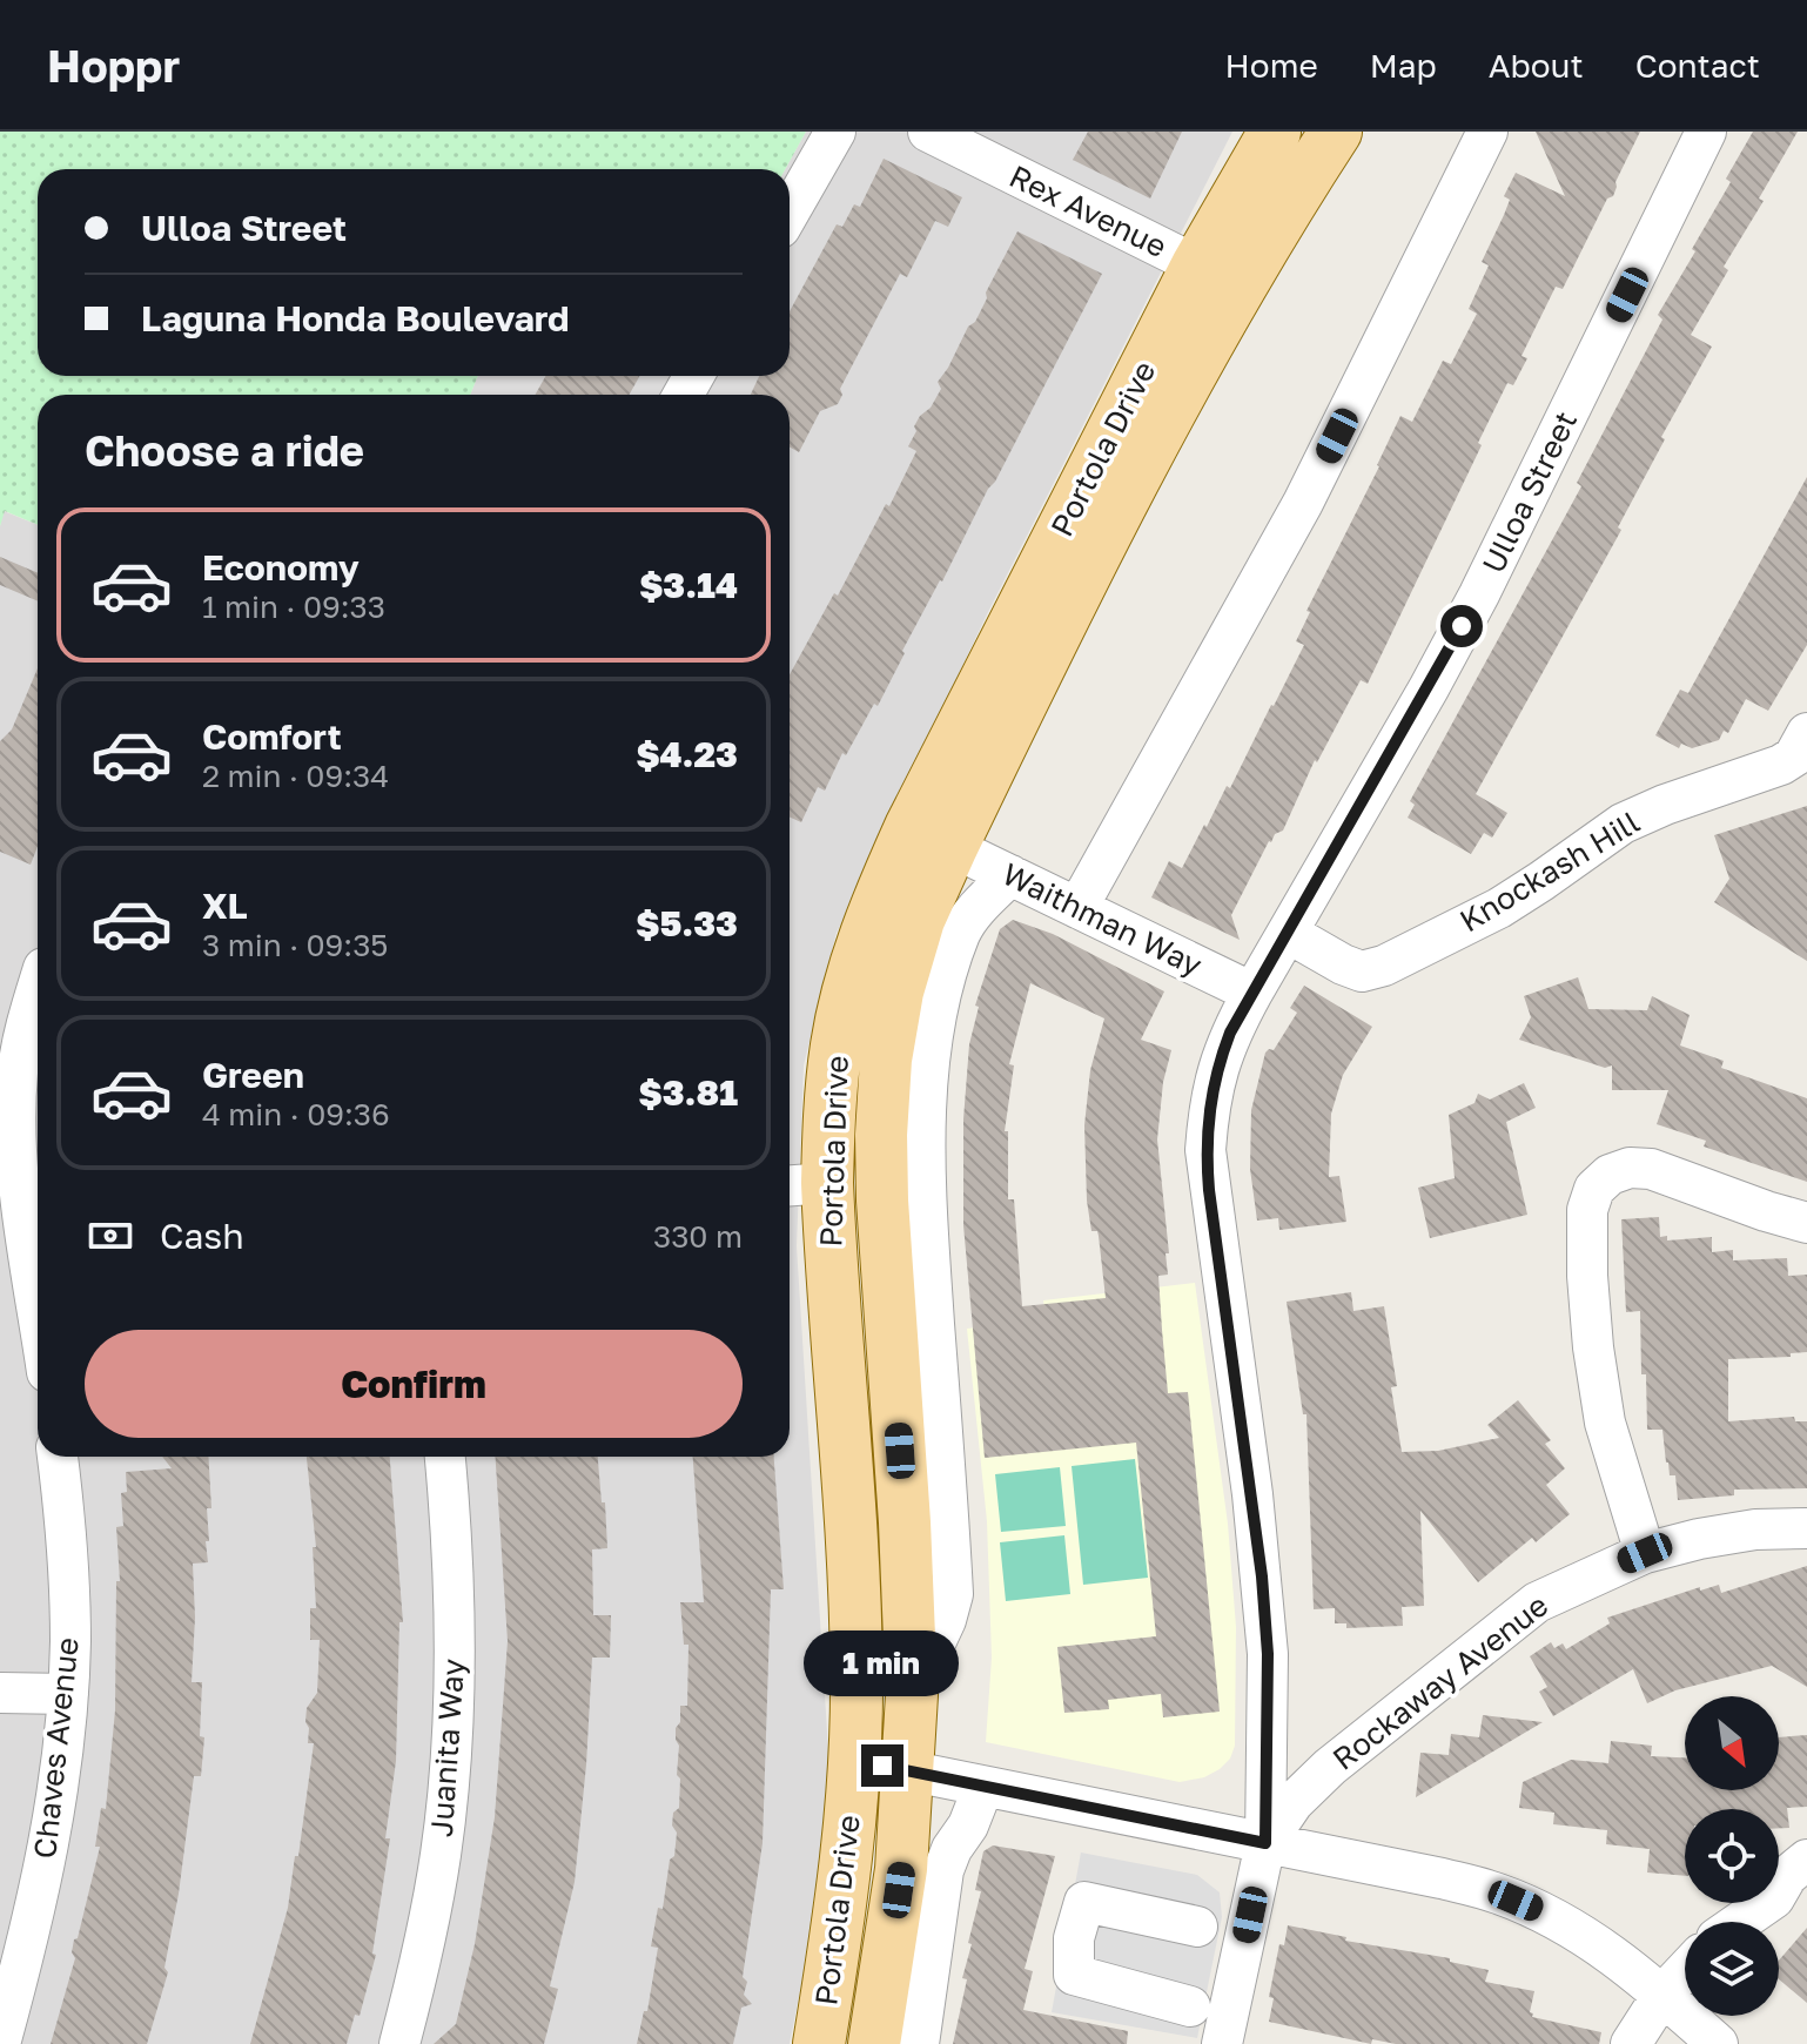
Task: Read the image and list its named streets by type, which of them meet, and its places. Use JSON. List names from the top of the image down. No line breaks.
{"streets":{"main road":["Portola Drive"],"street":["Rex Avenue","Ulloa Street","Knockash Hill","Waithman Way","Rockaway Avenue","Chaves Avenue","Juanita Way"]},"crossings":[["Rex Avenue","Portola Drive"],["Portola Drive","Waithman Way"],["Ulloa Street","Knockash Hill"],["Ulloa Street","Waithman Way"],["Ulloa Street","Rockaway Avenue"]],"north":"bottom right","page":{"header":"Hoppr","nav":["Home","Map","About","Contact"],"banner":["Ulloa Street","Laguna Honda Boulevard"],"heading":"Choose a ride","list":[{"name":"Economy","note":"1 min · 09:33","value":"$3.14"},{"name":"Comfort","note":"2 min · 09:34","value":"$4.23"},{"name":"XL","note":"3 min · 09:35","value":"$5.33"},{"name":"Green","note":"4 min · 09:36","value":"$3.81"}],"pay":["Cash","330 m"],"buttons":"Confirm","bubble":"1 min"}}
